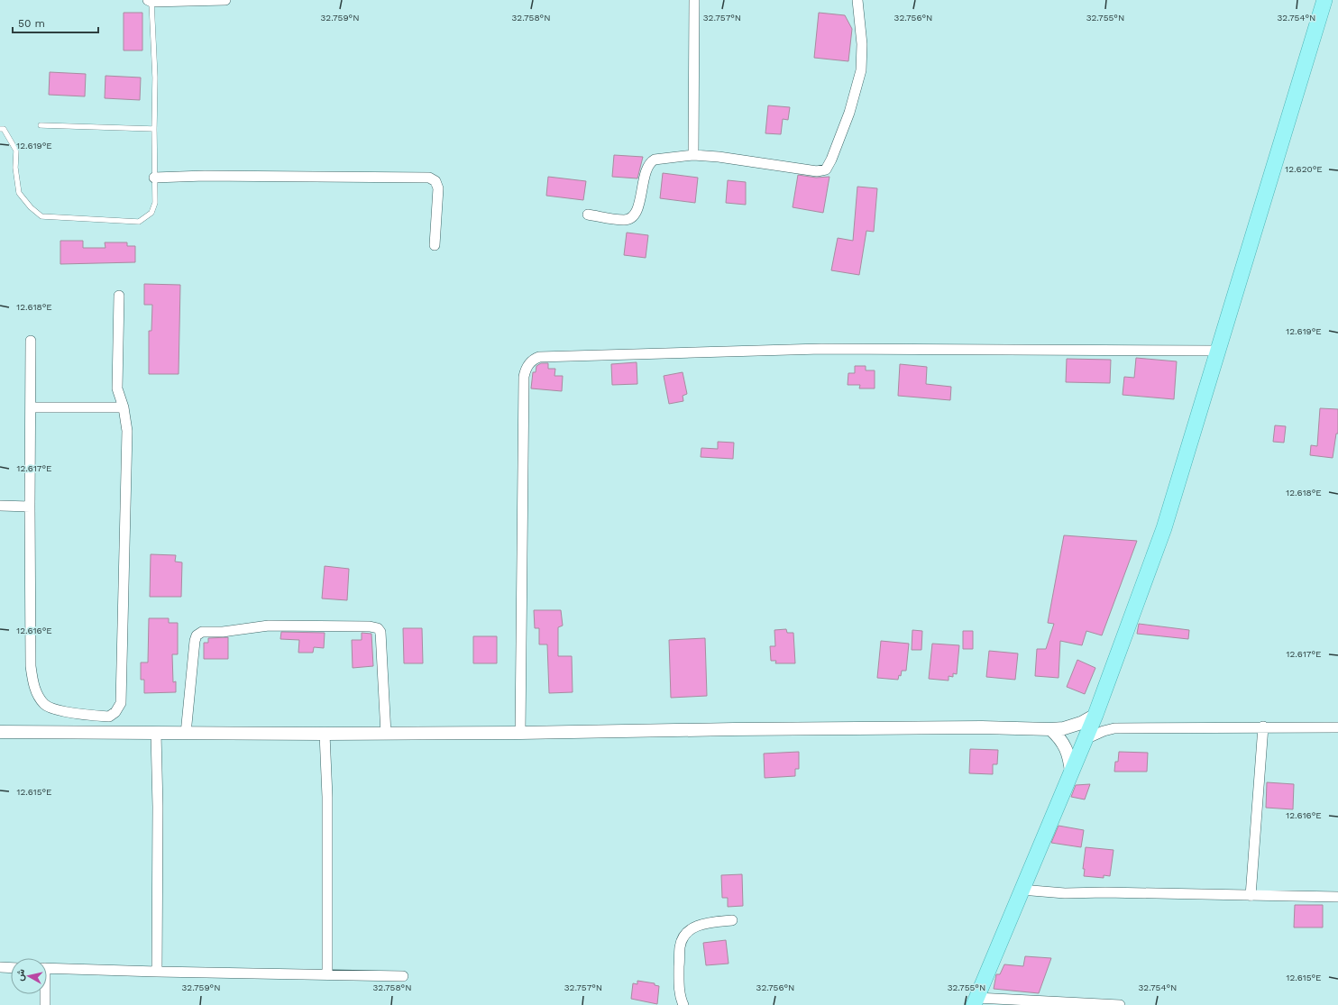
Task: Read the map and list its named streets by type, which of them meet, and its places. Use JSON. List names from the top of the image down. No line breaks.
{"scale_bar":"50 m","north":"left","coordinates":["32.759°N","32.758°N","32.757°N","32.756°N","32.755°N","32.754°N","12.619°E","12.620°E","12.618°E","12.617°E","12.616°E","12.615°E"]}
